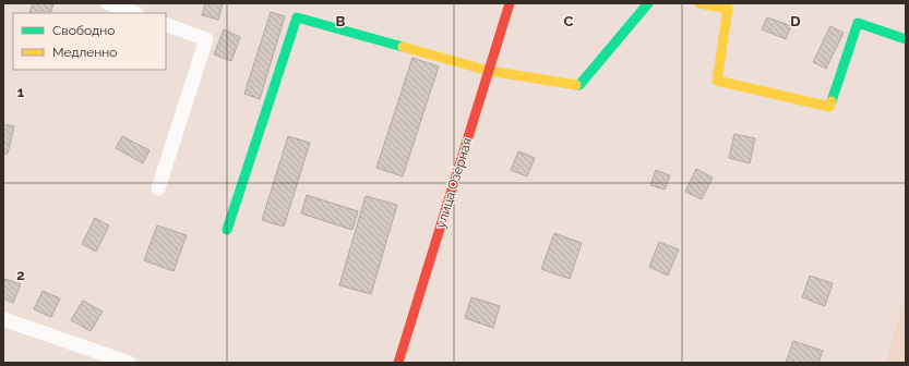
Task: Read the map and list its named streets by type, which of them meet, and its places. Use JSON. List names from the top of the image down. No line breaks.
{"streets":{"street":["улица Озёрная"]},"legend":["Свободно","Медленно"],"grid":{"columns":["B","C","D"],"rows":["1","2"]}}
